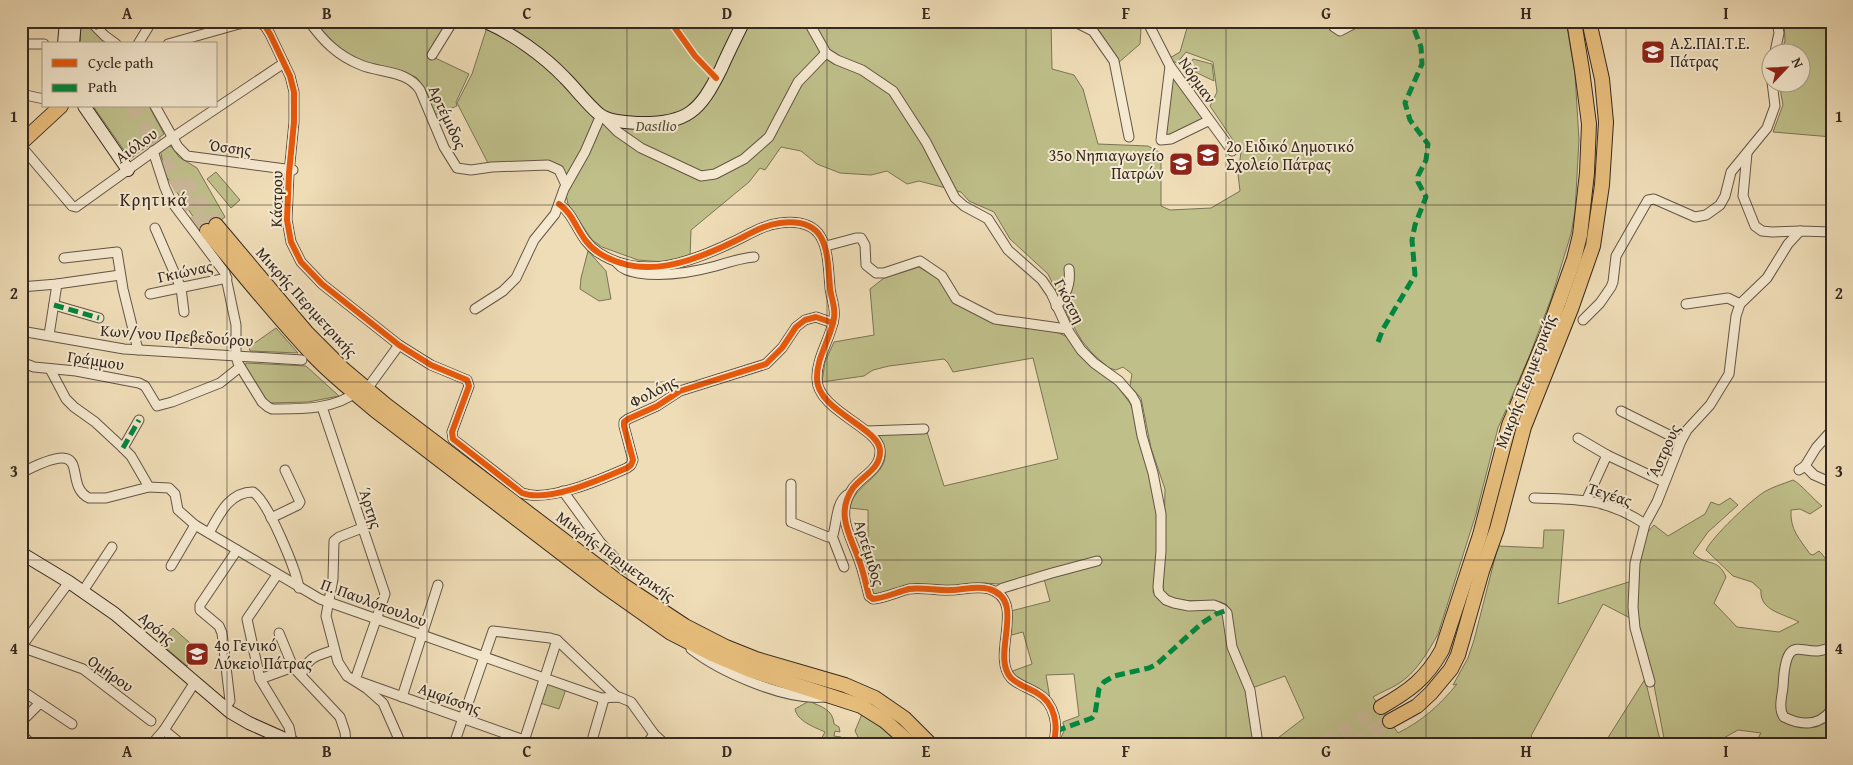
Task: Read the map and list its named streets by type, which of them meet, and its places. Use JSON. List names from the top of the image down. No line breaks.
{"streets":{"main road":["Μικρής Περιμετρικής"],"street":["Νόρμαν","Αρτέμιδος","Αιόλου","Όσσης","Κάστρου","Γκιώνας","Γκότση","Κων/νου Πρεβεδούρου","Γράμμου","Φολόης","Άστρους","Τεγέας","Άρτης","Π. Παυλόπουλου","Αρόης","Ομήρου","Αμφίσσης"]},"crossings":[["Αιόλου","Όσσης"],["Αιόλου","Κάστρου"],["Όσσης","Κάστρου"],["Κάστρου","Φολόης"],["Άστρους","Τεγέας"],["Άρτης","Π. Παυλόπουλου"],["Άρτης","Αμφίσσης"]],"districts":["Κρητικά"],"parks":["Dasilio"],"places":{"school or university":["Α.Σ.ΠΑΙ.Τ.Ε. Πάτρας","2ο Ειδικό Δημοτικό Σχολείο Πάτρας","35ο Νηπιαγωγείο Πατρών","4ο Γενικό Λύκειο Πάτρας"]},"legend":["Cycle path","Path"],"north":"top right","grid":{"columns":["A","B","C","D","E","F","G","H","I"],"rows":["1","2","3","4"]}}
